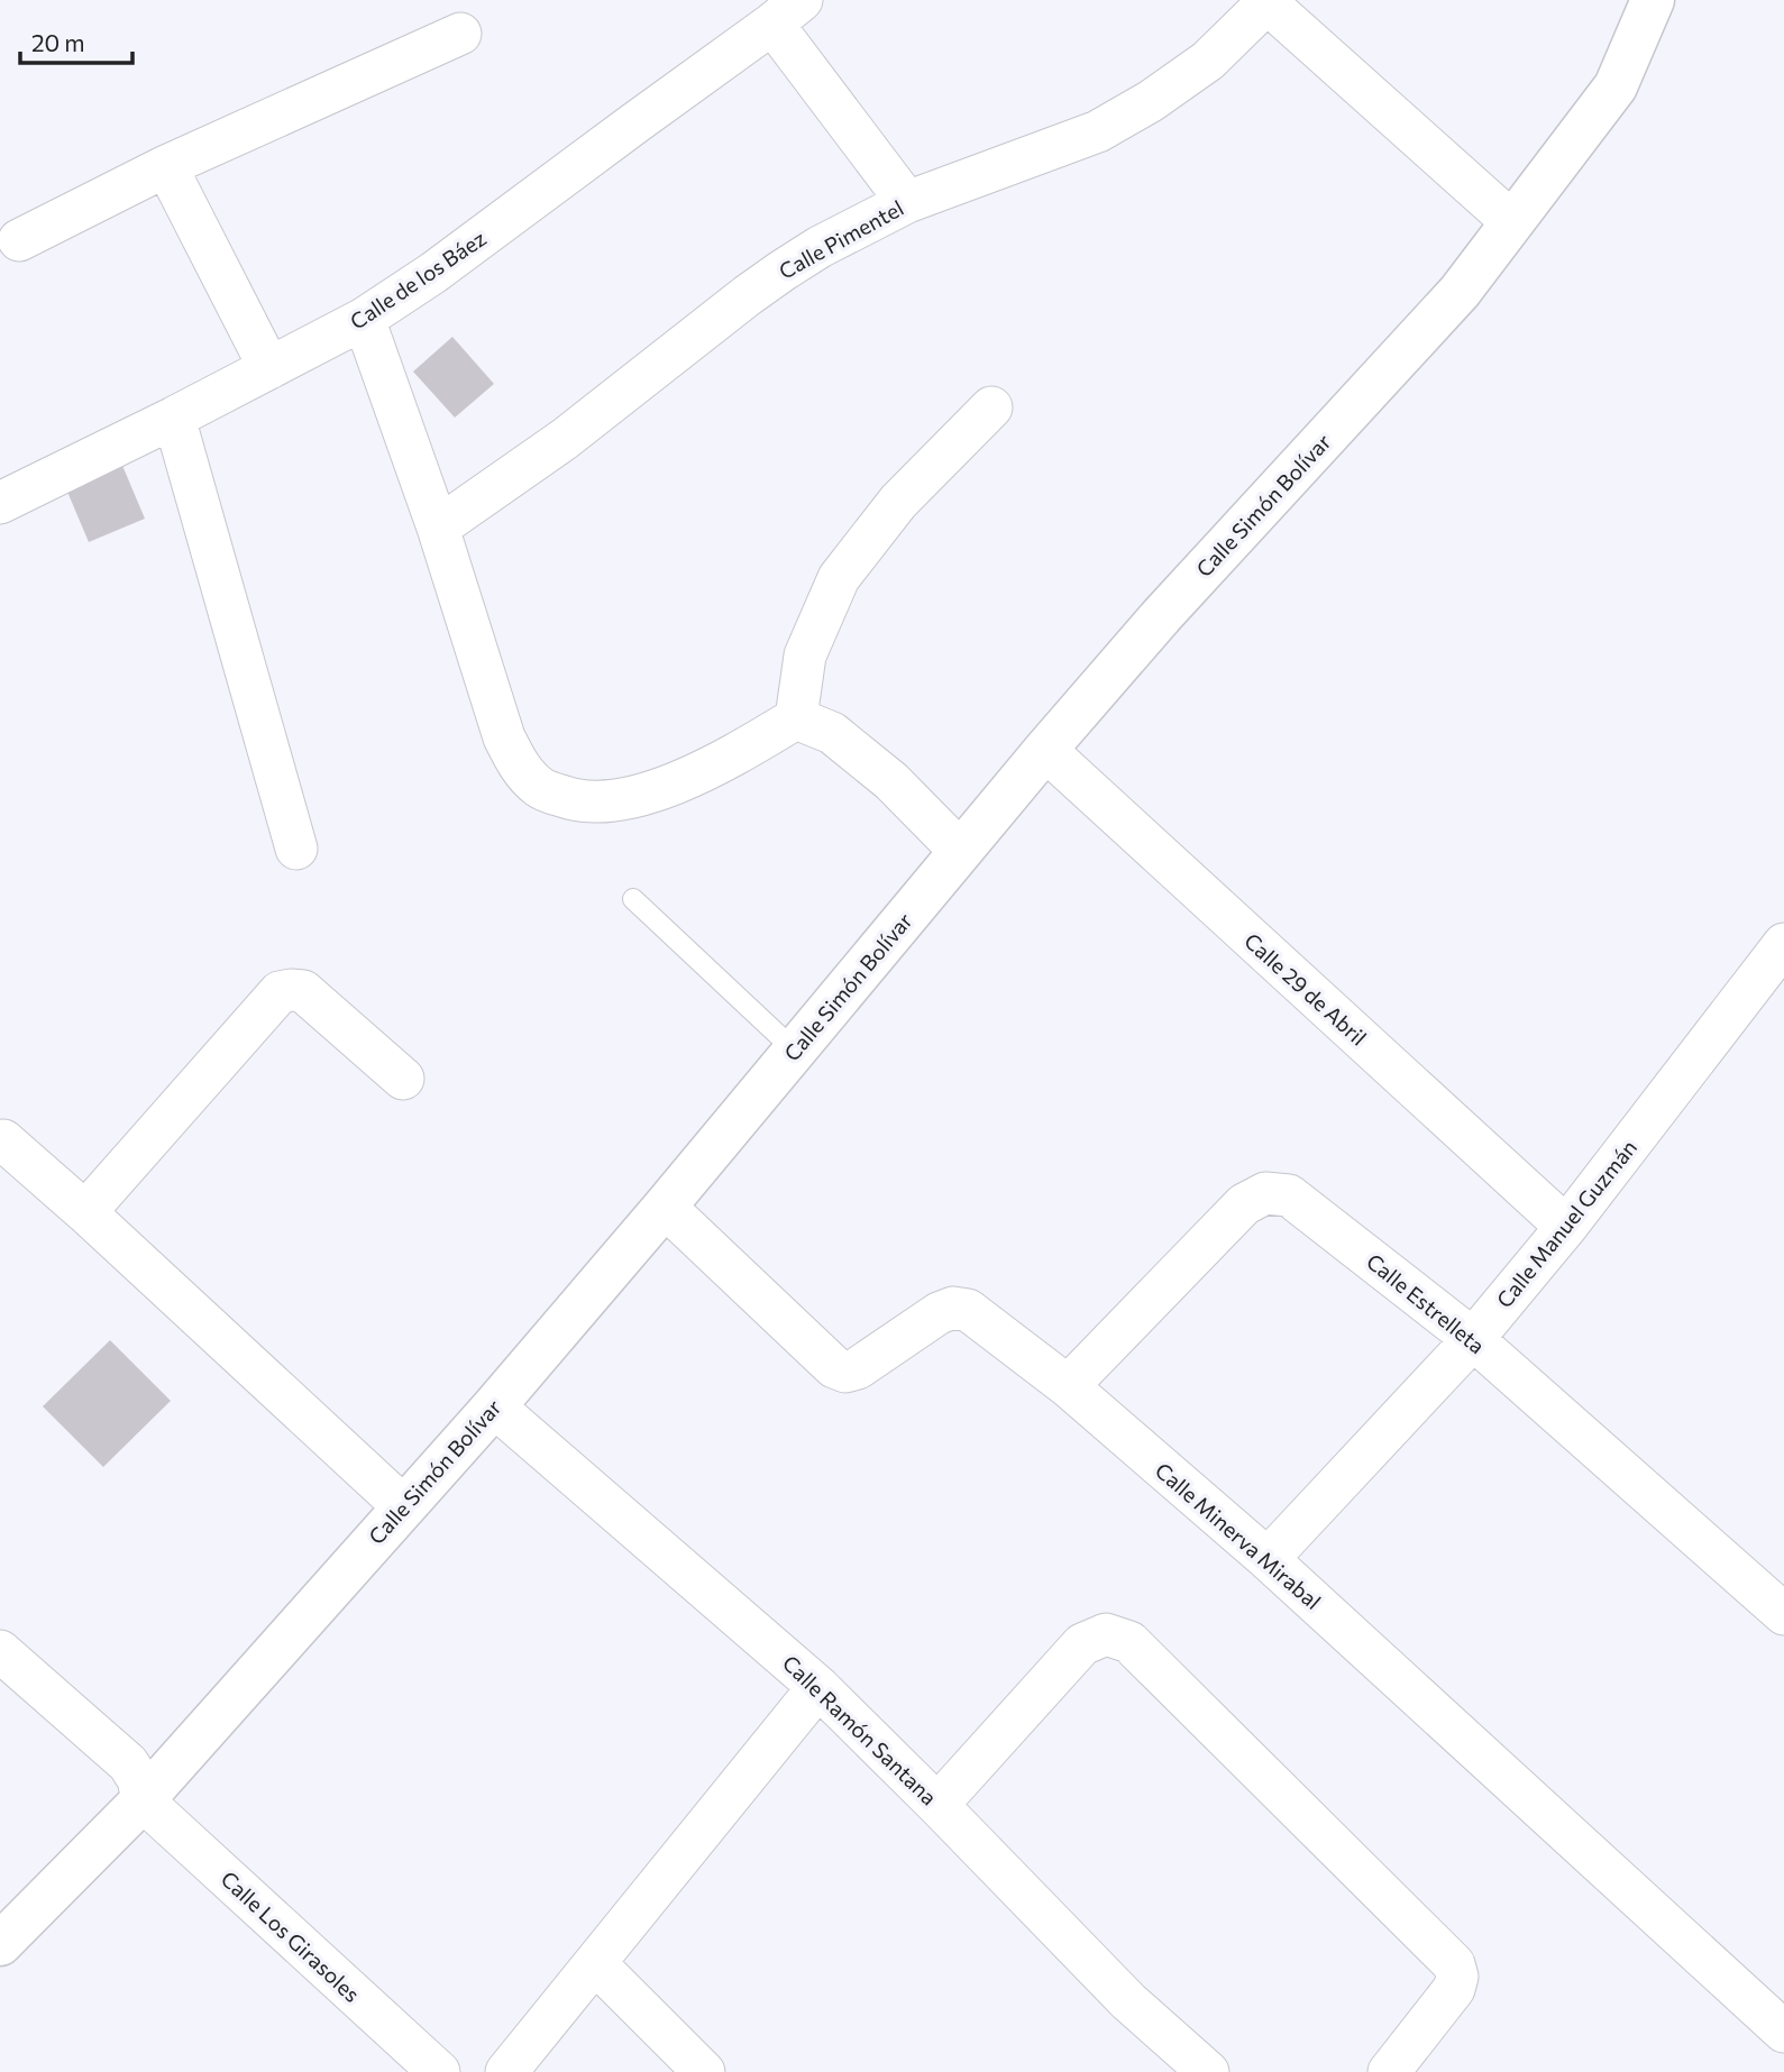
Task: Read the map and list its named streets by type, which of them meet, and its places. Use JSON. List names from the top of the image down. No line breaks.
{"streets":{"street":["Calle Pimentel","Calle de los Báez","Calle Simón Bolívar","Calle 29 de Abril","Calle Manuel Guzmán","Calle Estrelleta","Calle Minerva Mirabal","Calle Ramón Santana","Calle Los Girasoles"]},"crossings":[["Calle Simón Bolívar","Calle 29 de Abril"],["Calle Simón Bolívar","Calle Minerva Mirabal"],["Calle Simón Bolívar","Calle Ramón Santana"],["Calle Simón Bolívar","Calle Los Girasoles"],["Calle 29 de Abril","Calle Manuel Guzmán"],["Calle Manuel Guzmán","Calle Estrelleta"],["Calle Manuel Guzmán","Calle Minerva Mirabal"],["Calle Estrelleta","Calle Minerva Mirabal"]],"scale_bar":"20 m"}
